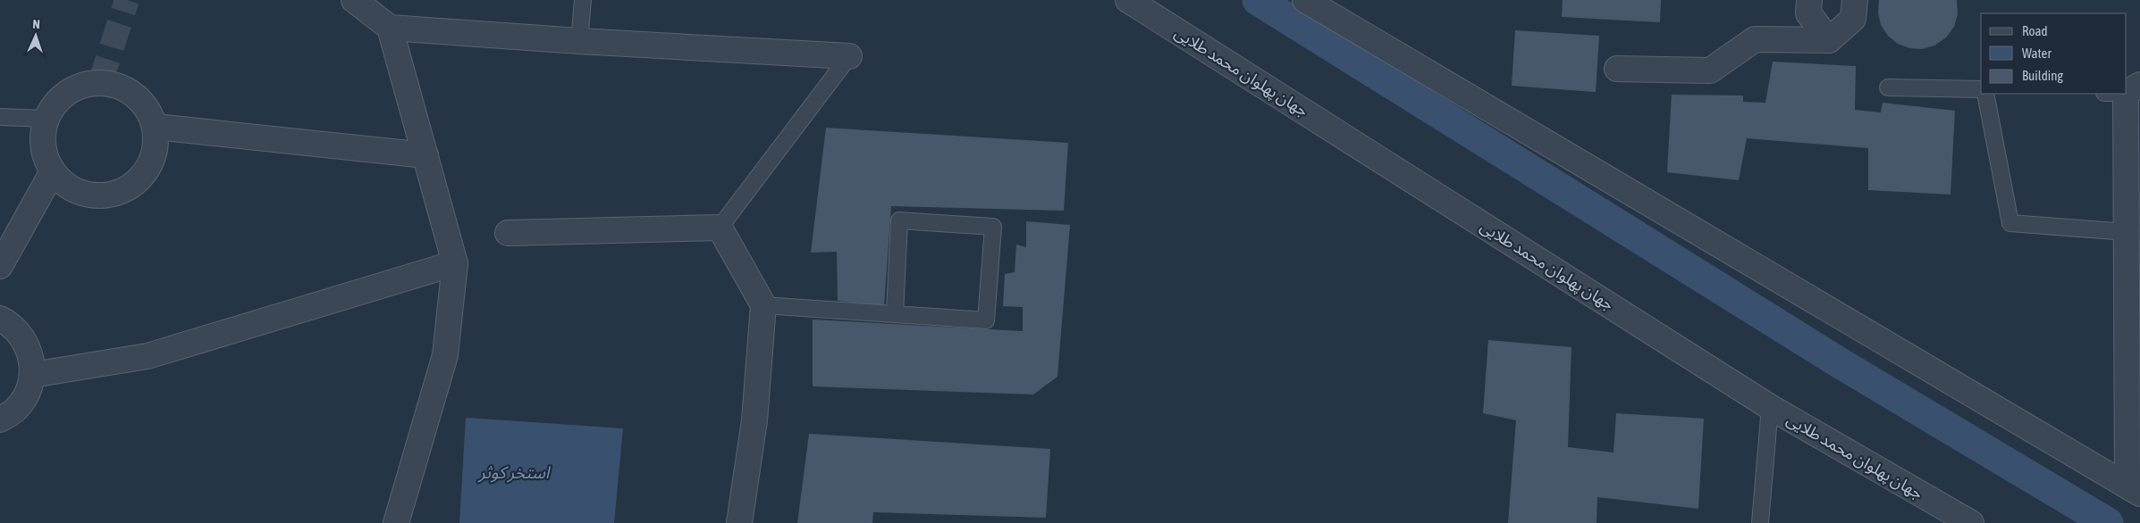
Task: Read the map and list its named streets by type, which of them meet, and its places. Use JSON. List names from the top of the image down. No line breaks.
{"streets":{"street":["جهان پهلوان محمد طلایی"]},"water":["استخر کوثر"],"legend":["Road","Water","Building"],"north":"top"}
